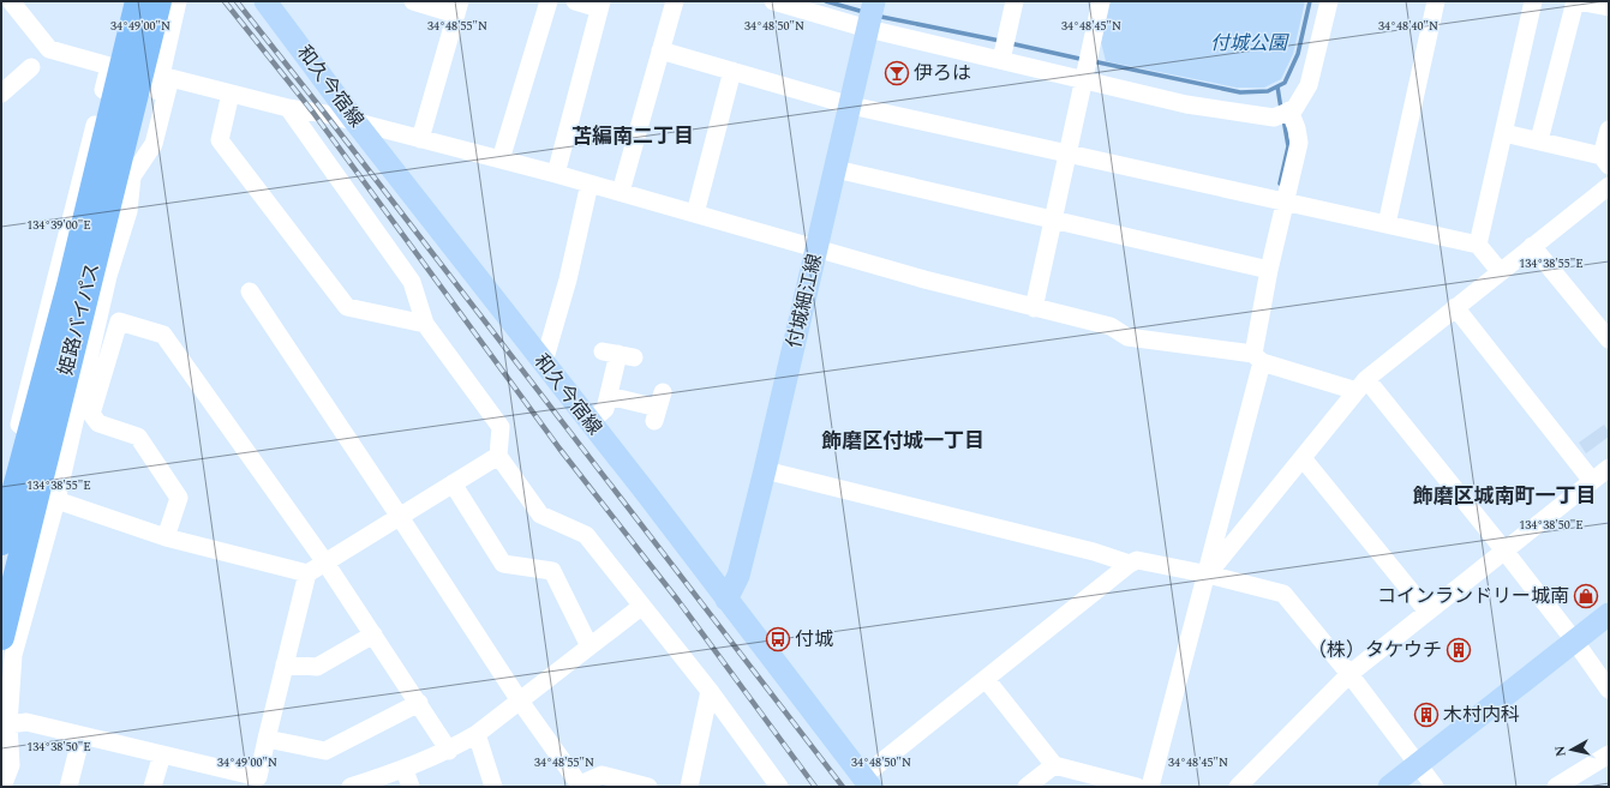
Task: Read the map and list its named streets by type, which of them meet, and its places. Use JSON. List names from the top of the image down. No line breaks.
{"streets":{"highway":["姫路バイパス"],"main road":["和久今宿線","付城細江線"]},"crossings":[["和久今宿線","付城細江線"]],"districts":["苫編南二丁目","飾磨区付城一丁目","飾磨区城南町一丁目"],"parks":["付城公園"],"places":{"bar":["伊ろは"],"shop":["コインランドリー城南"],"bus stop":["付城"],"building":["（株）タケウチ","木村内科"]},"north":"left","coordinates":["34°49'00\"N","34°48'55\"N","34°48'50\"N","34°48'45\"N","34°48'40\"N","134°39'00\"E","134°38'55\"E","134°38'50\"E"]}
